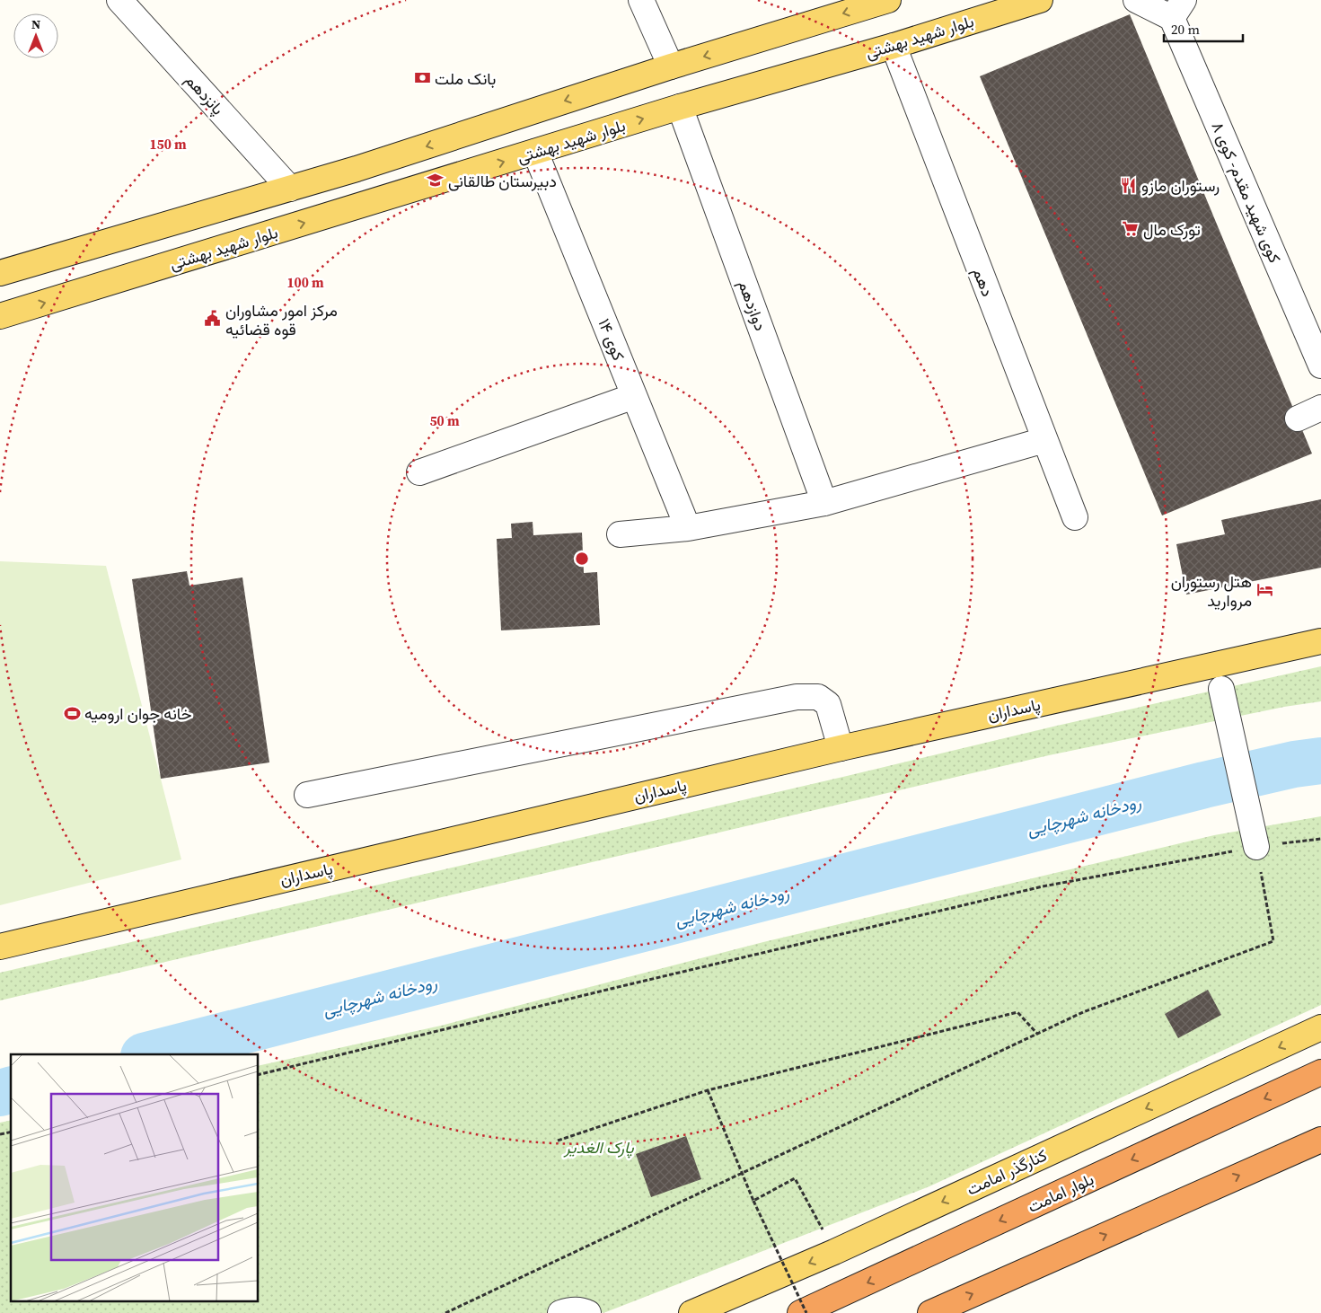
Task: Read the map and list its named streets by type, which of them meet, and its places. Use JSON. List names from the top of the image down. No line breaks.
{"streets":{"highway":["بلوار امامت"],"main road":["بلوار شهید بهشتی","پاسداران","کنارگذر امامت"],"street":["پانزدهم","کوی شهید مقدم- کوی ۸","دهم","دوازدهم","کوی ۱۴"]},"crossings":[["بلوار شهید بهشتی","دهم"],["بلوار شهید بهشتی","دوازدهم"],["بلوار شهید بهشتی","کوی ۱۴"]],"one_way":["کنارگذر امامت"],"water":["رودخانه شهرچایی"],"parks":["پارک الغدیر"],"places":{"bank":["بانک ملت"],"school or university":["دبیرستان طالقانی"],"restaurant":["رستوران مازو"],"supermarket":["تورک مال"],"public building":["مرکز امور مشاوران قوه قضائیه"],"hotel":["هتل رستوران مروارید"],"sports":["خانه جوان ارومیه"]},"scale_bar":"20 m","north":"top","rings":["150 m","100 m","50 m"]}
